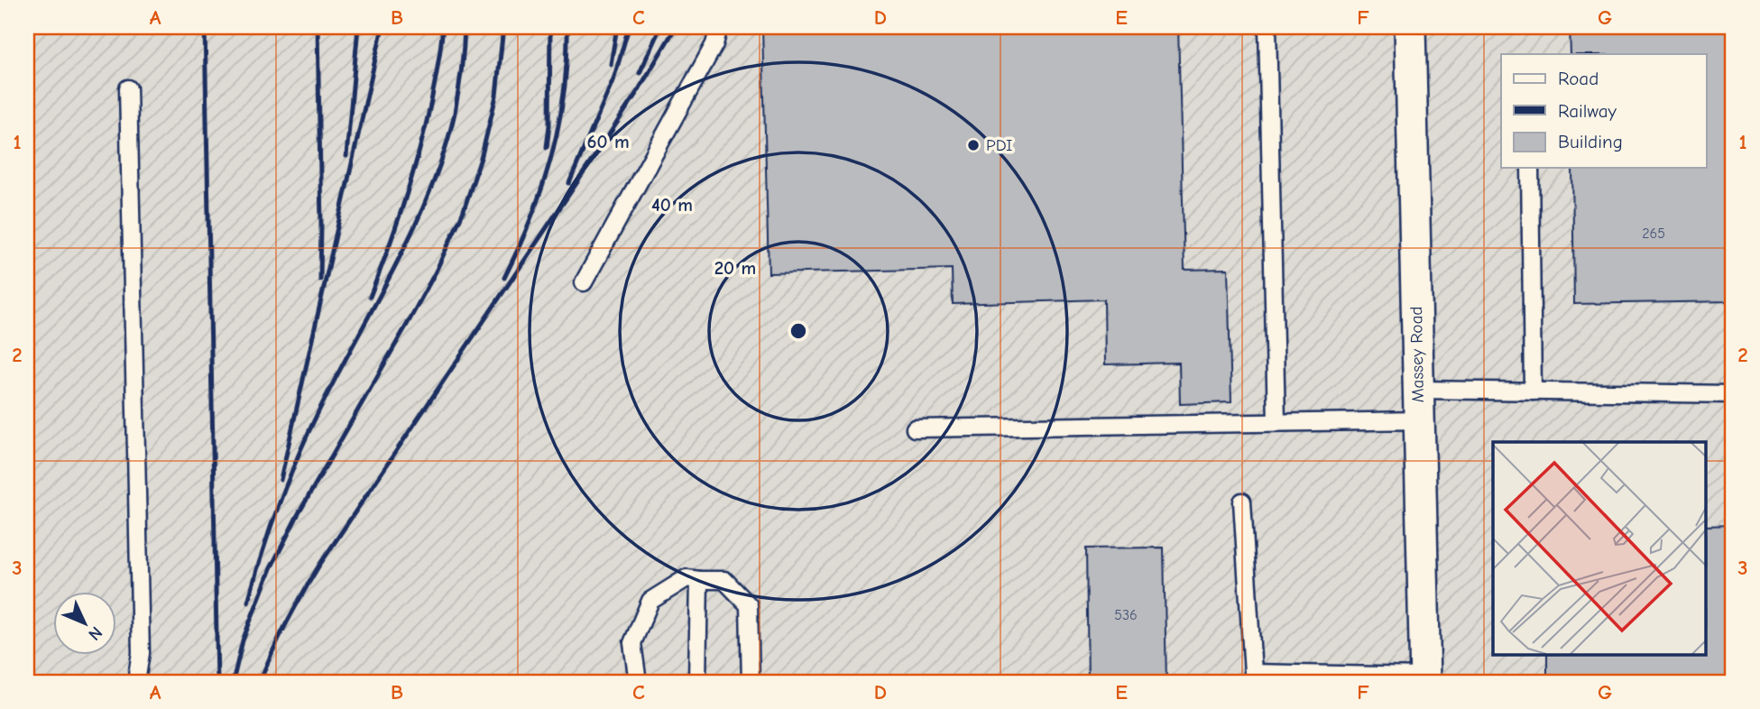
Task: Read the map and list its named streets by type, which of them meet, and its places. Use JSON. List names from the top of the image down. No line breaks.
{"streets":{"street":["Massey Road"]},"places":["PDI"],"house_numbers":["265","536"],"legend":["Road","Railway","Building"],"north":"bottom right","grid":{"columns":["A","B","C","D","E","F","G"],"rows":["1","2","3"]},"rings":["60 m","40 m","20 m"]}
